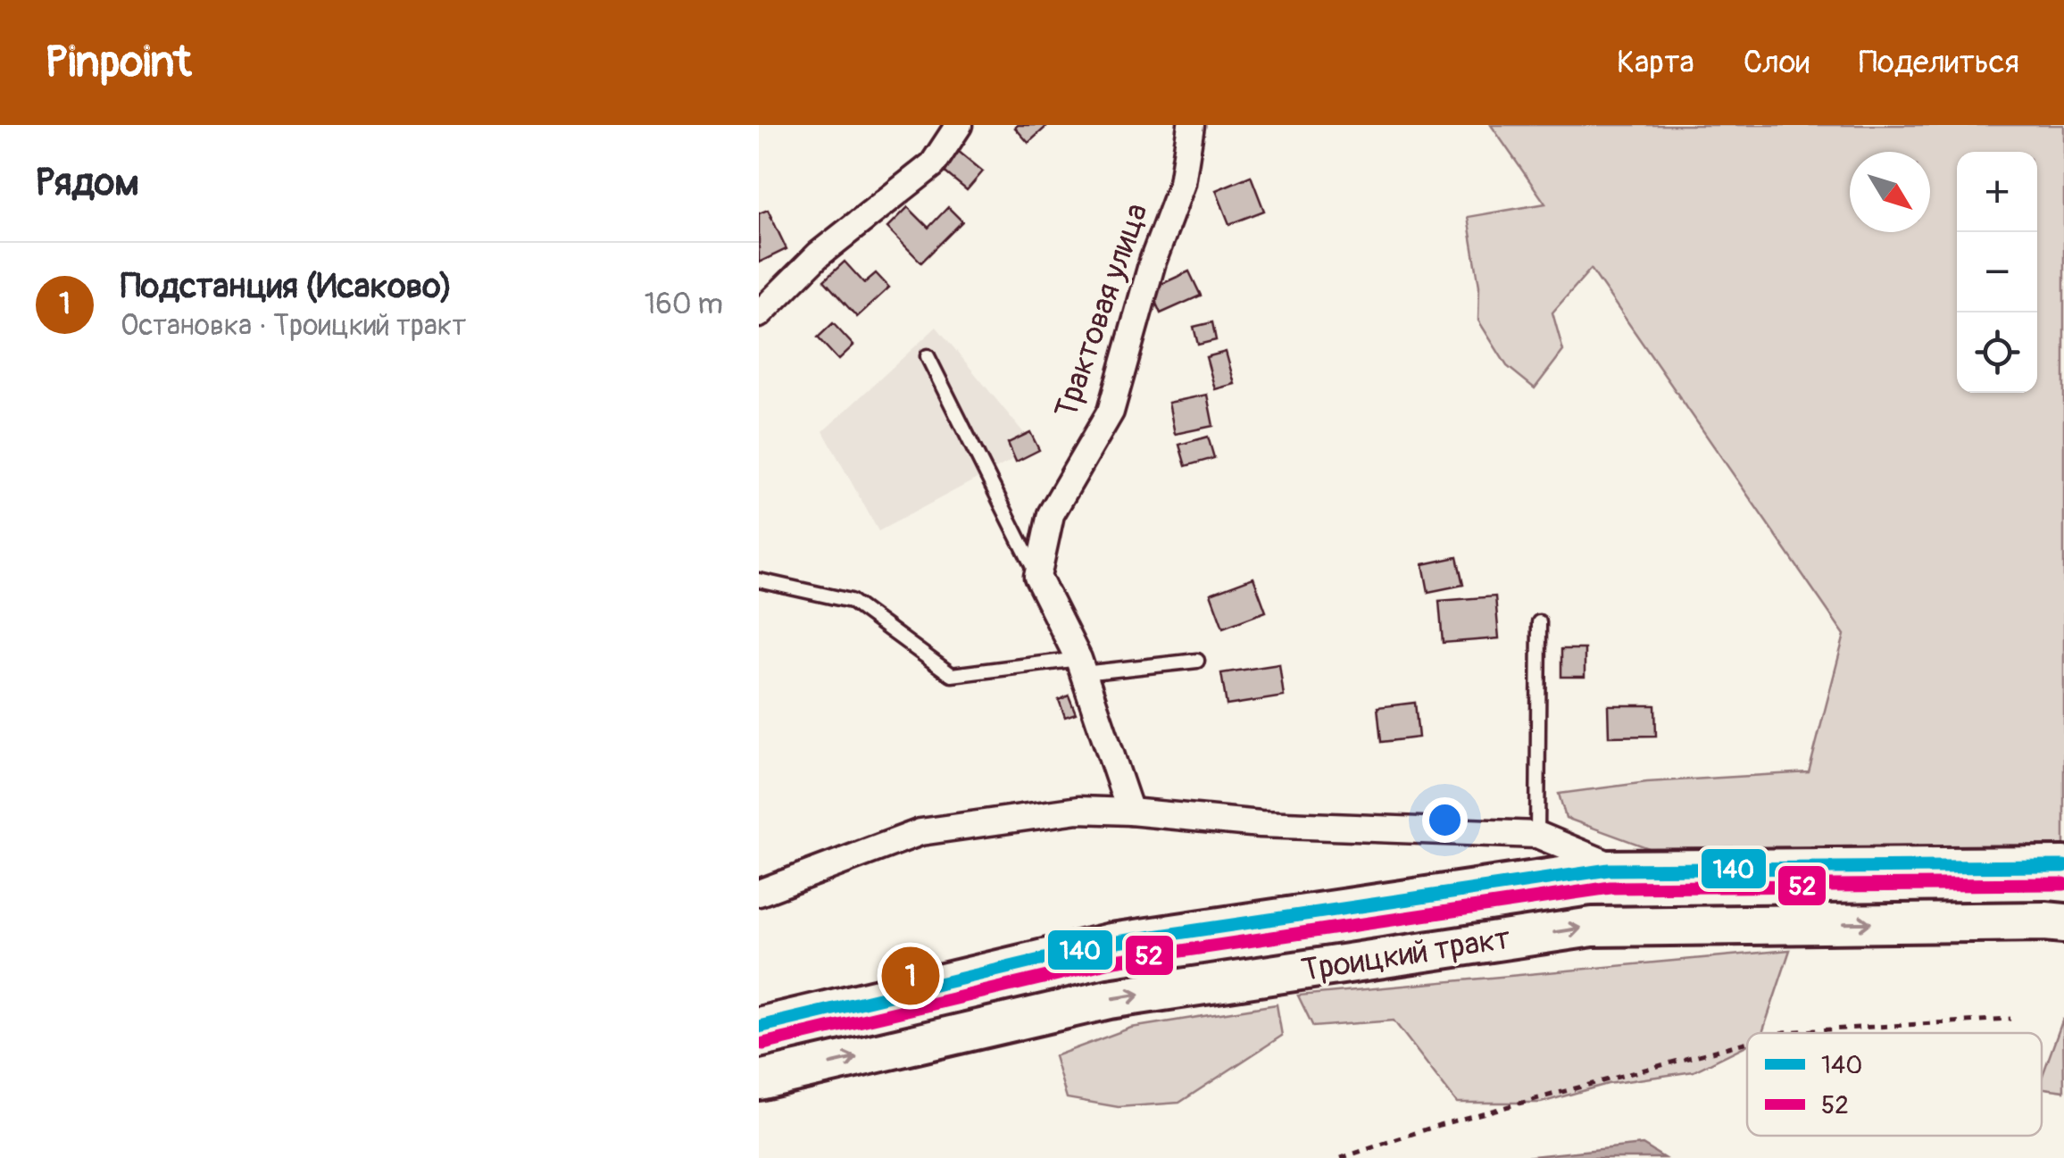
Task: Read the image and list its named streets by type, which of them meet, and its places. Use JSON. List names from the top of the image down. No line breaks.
{"streets":{"main road":["Троицкий тракт"],"street":["Трактовая улица"]},"lines":["transit line 140","transit line 52"],"legend":["140","52"],"north":"bottom right","page":{"header":"Pinpoint","nav":["Карта","Слои","Поделиться"],"heading":"Рядом","map_buttons":["+","−"],"list":[{"mark":"1","name":"Подстанция (Исаково)","note":"Остановка · Троицкий тракт","value":"160 m"}],"pins":"1"}}
